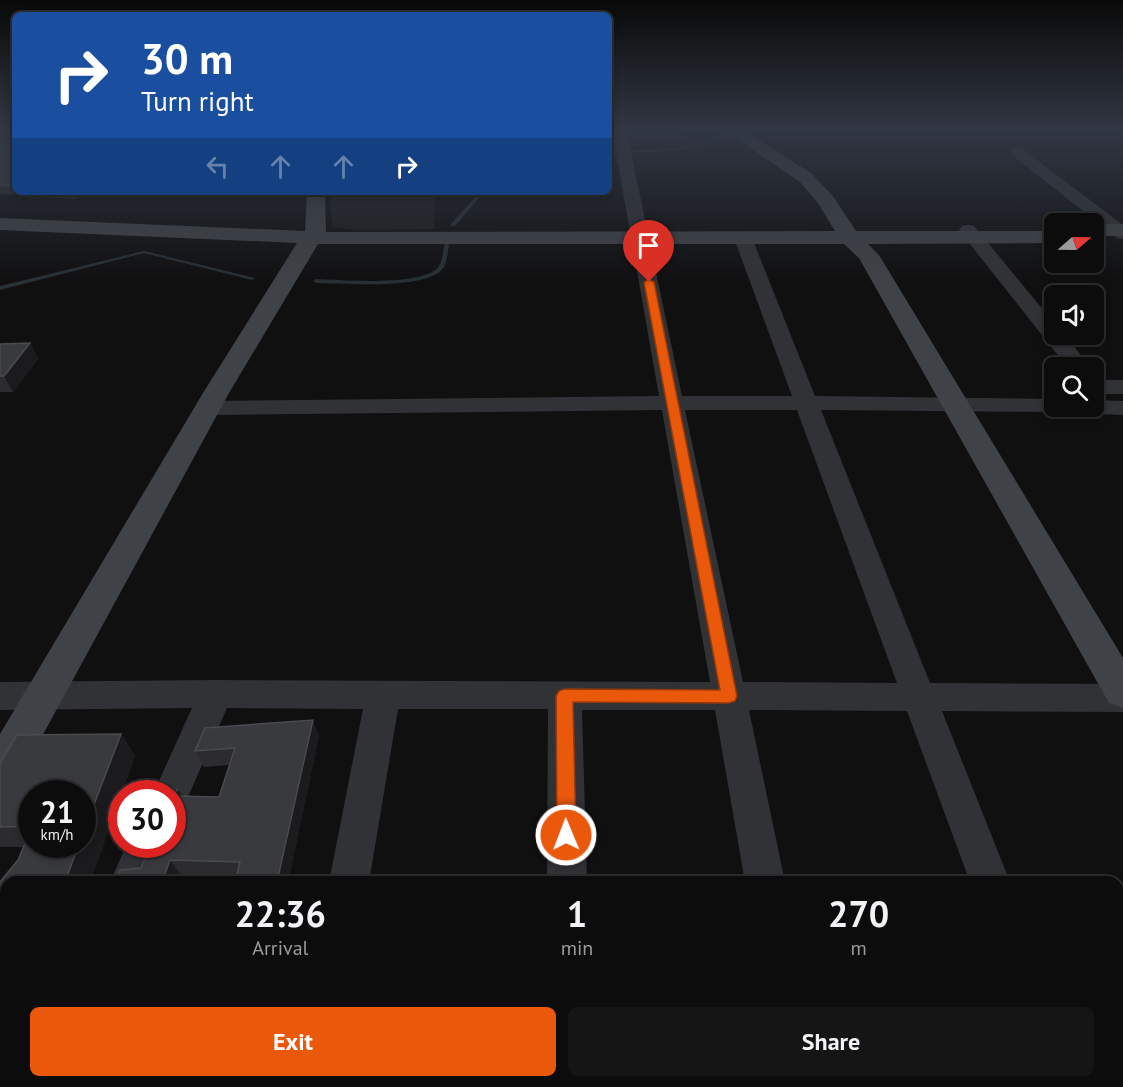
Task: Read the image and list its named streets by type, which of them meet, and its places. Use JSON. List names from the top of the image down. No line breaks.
{"north":"right","page":{"turn":["30 m","Turn right"],"speed":"21 km/h","limit":"30","eta":["22:36","Arrival","1","min","270","m"],"buttons":["Exit","Share"]}}
